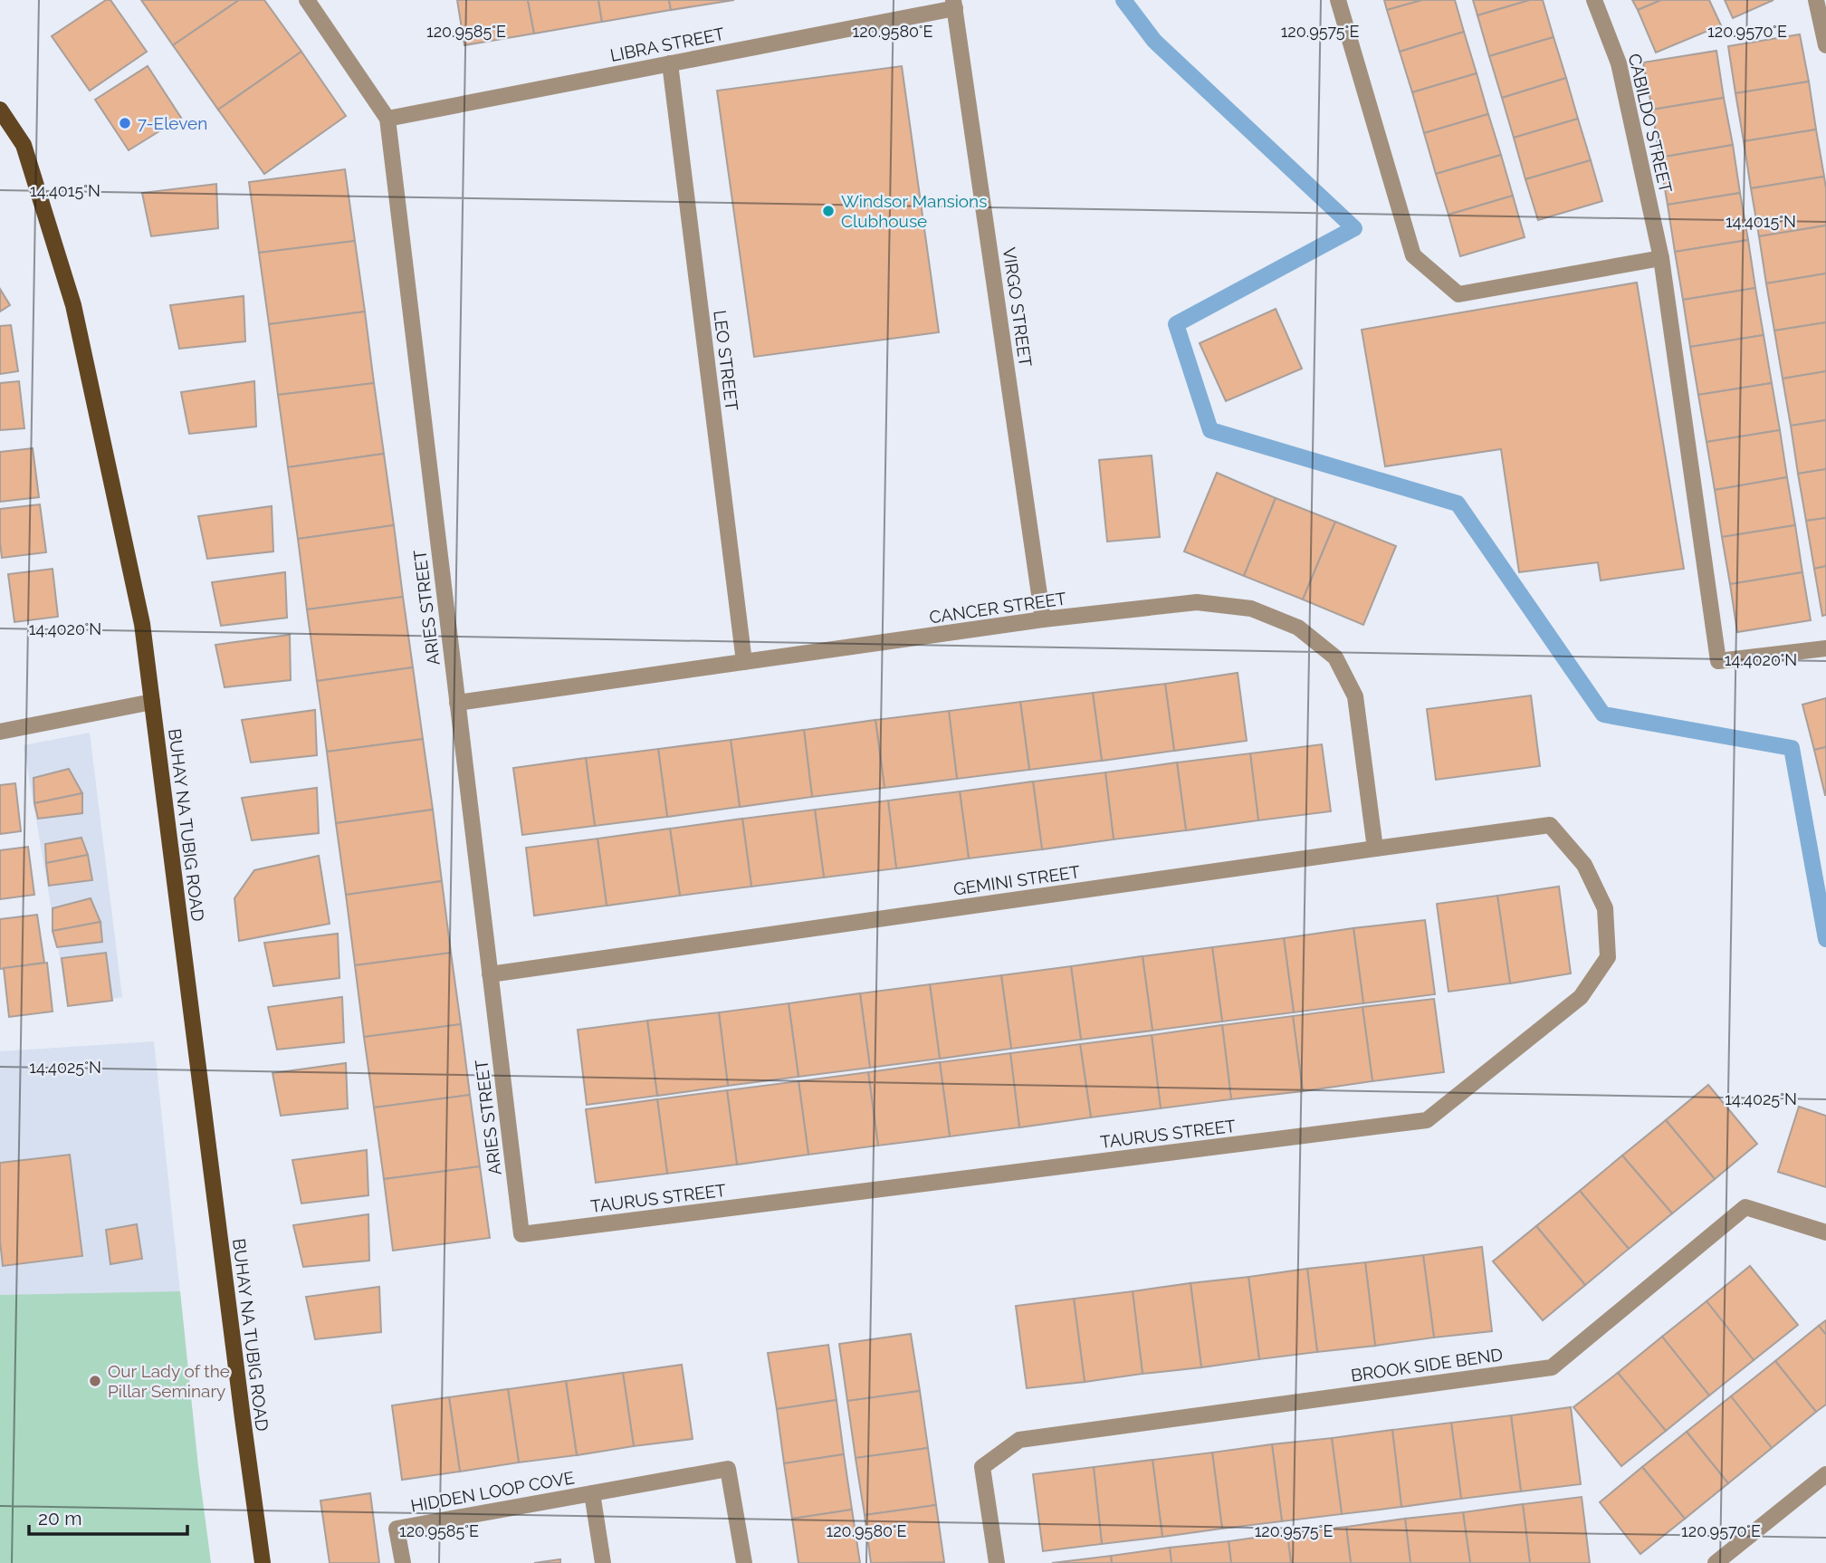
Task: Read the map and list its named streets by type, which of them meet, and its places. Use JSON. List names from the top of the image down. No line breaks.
{"streets":{"main road":["BUHAY NA TUBIG ROAD"],"street":["LIBRA STREET","CABILDO STREET","VIRGO STREET","LEO STREET","ARIES STREET","CANCER STREET","GEMINI STREET","TAURUS STREET","BROOK SIDE BEND","HIDDEN LOOP COVE"]},"crossings":[["LIBRA STREET","VIRGO STREET"],["LIBRA STREET","LEO STREET"],["LIBRA STREET","ARIES STREET"],["VIRGO STREET","CANCER STREET"],["LEO STREET","CANCER STREET"],["ARIES STREET","CANCER STREET"],["ARIES STREET","GEMINI STREET"],["ARIES STREET","TAURUS STREET"],["CANCER STREET","GEMINI STREET"],["GEMINI STREET","TAURUS STREET"]],"places":["7-Eleven","Windsor Mansions Clubhouse","Our Lady of the Pillar Seminary"],"scale_bar":"20 m","coordinates":["120.9585°E","120.9580°E","120.9575°E","120.9570°E","14.4015°N","14.4020°N","14.4025°N"]}
